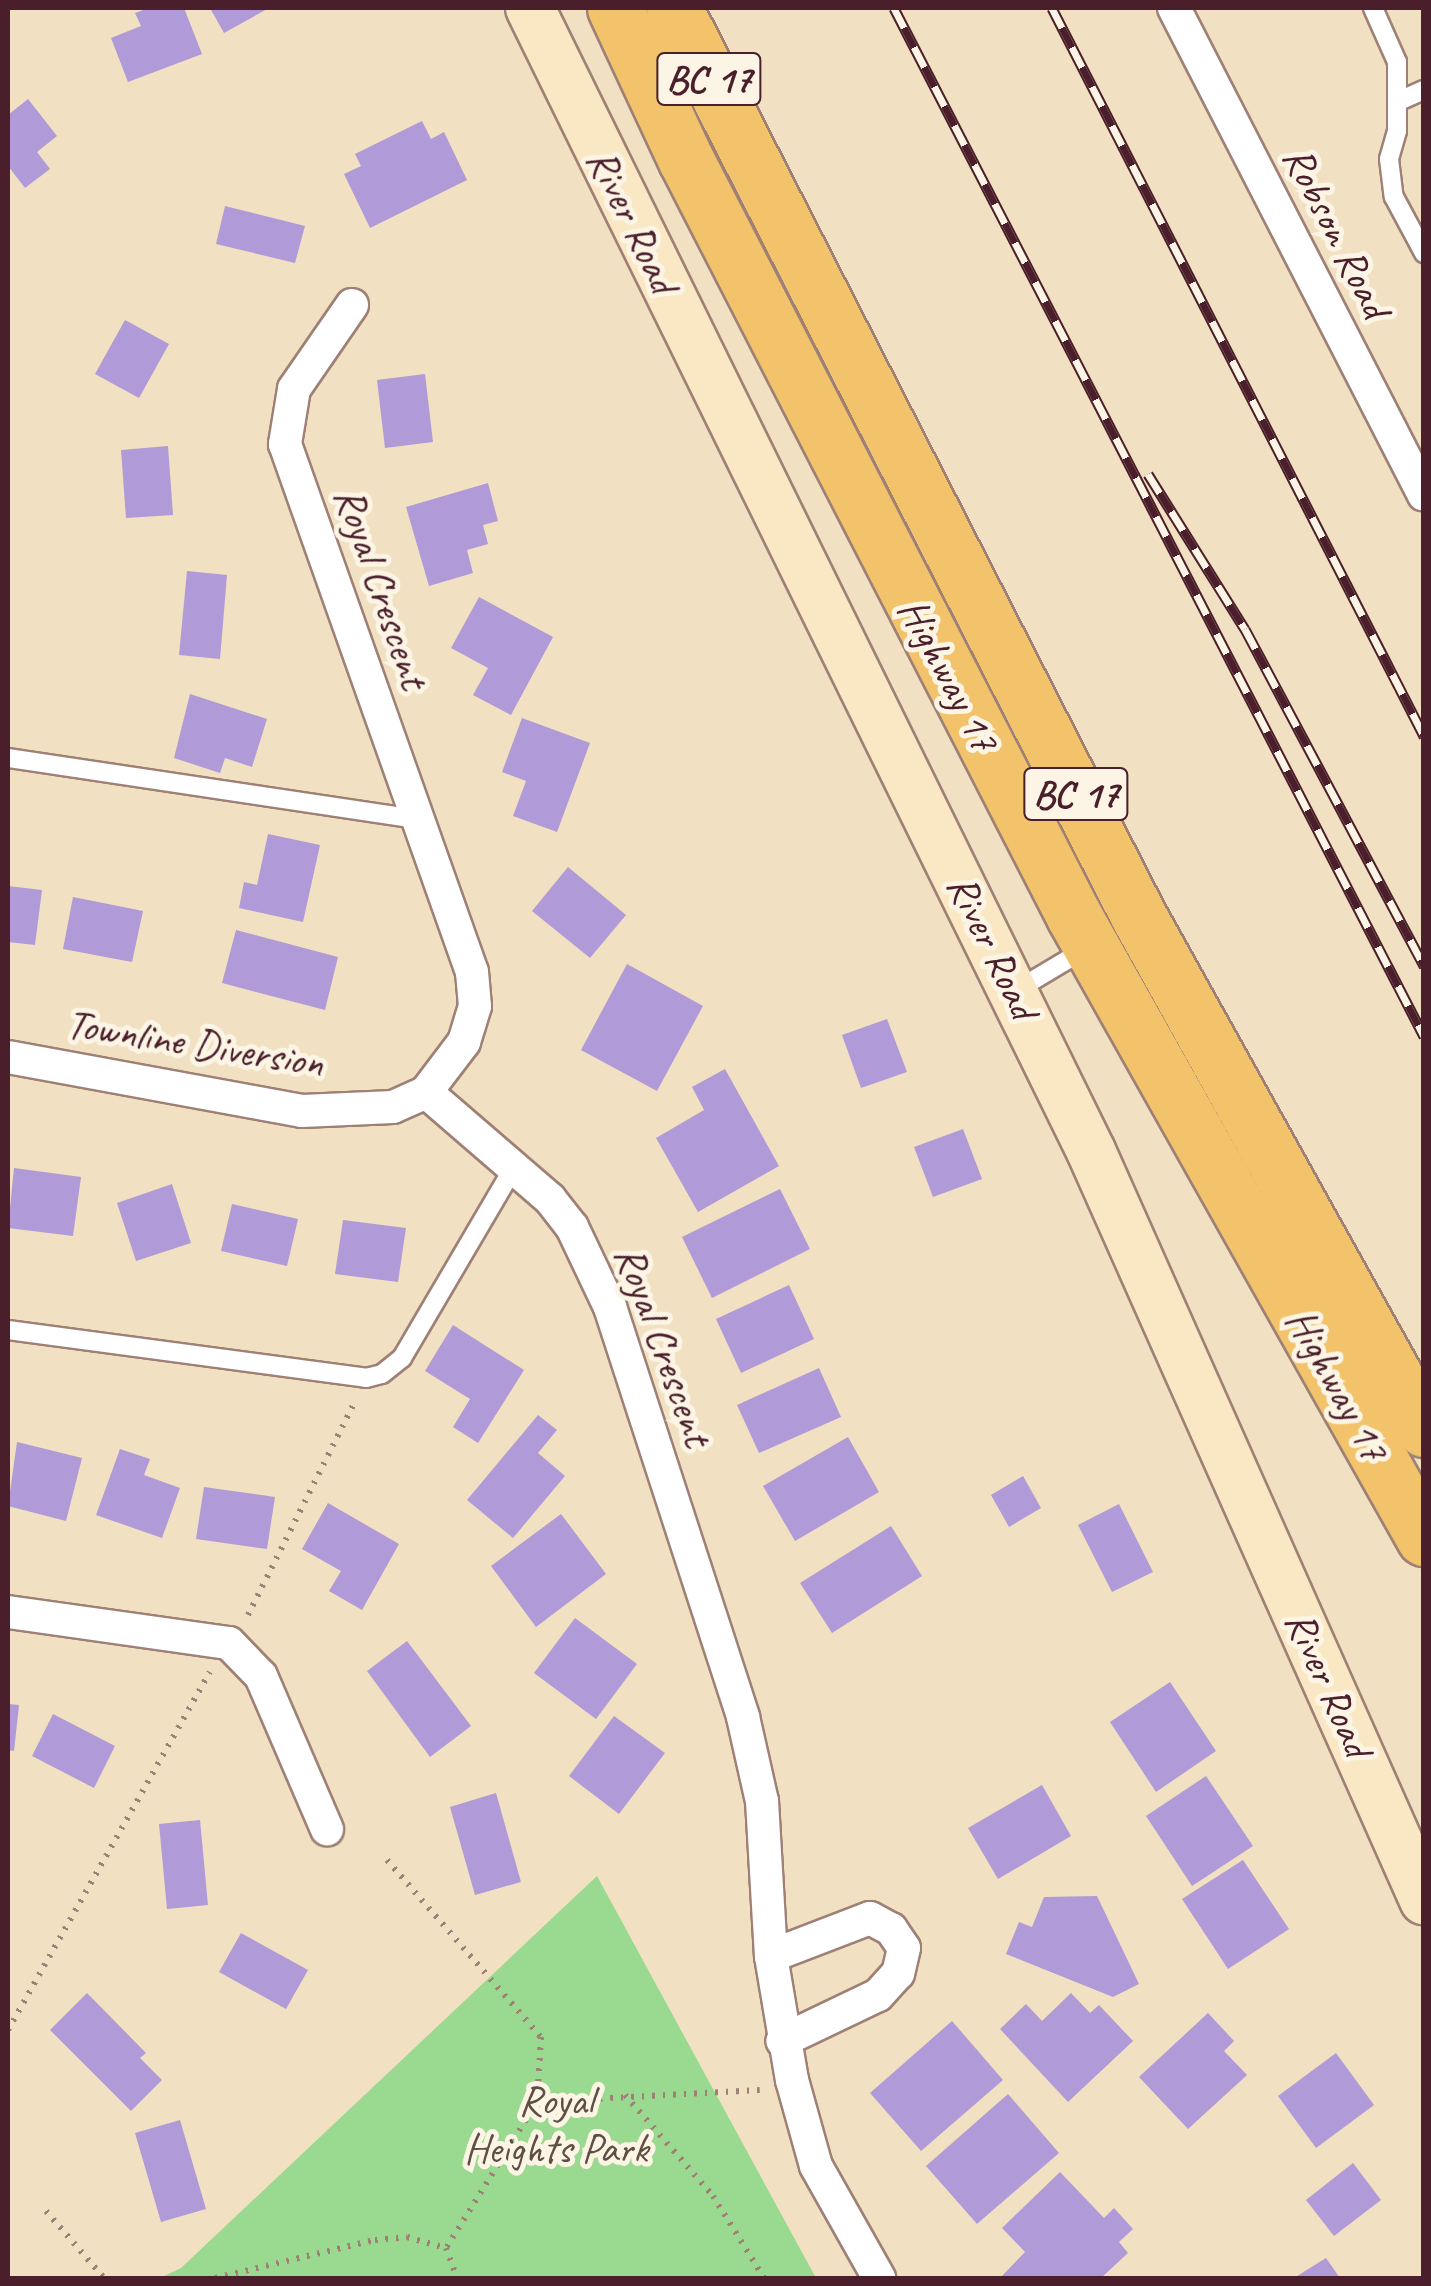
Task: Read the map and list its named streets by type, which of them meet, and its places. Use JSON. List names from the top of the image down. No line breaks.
{"streets":{"highway":["BC 17","Highway 17"],"street":["River Road","Robson Road","Royal Crescent","Townline Diversion"]},"crossings":[["Royal Crescent","Townline Diversion"]],"parks":["Royal Heights Park"]}
